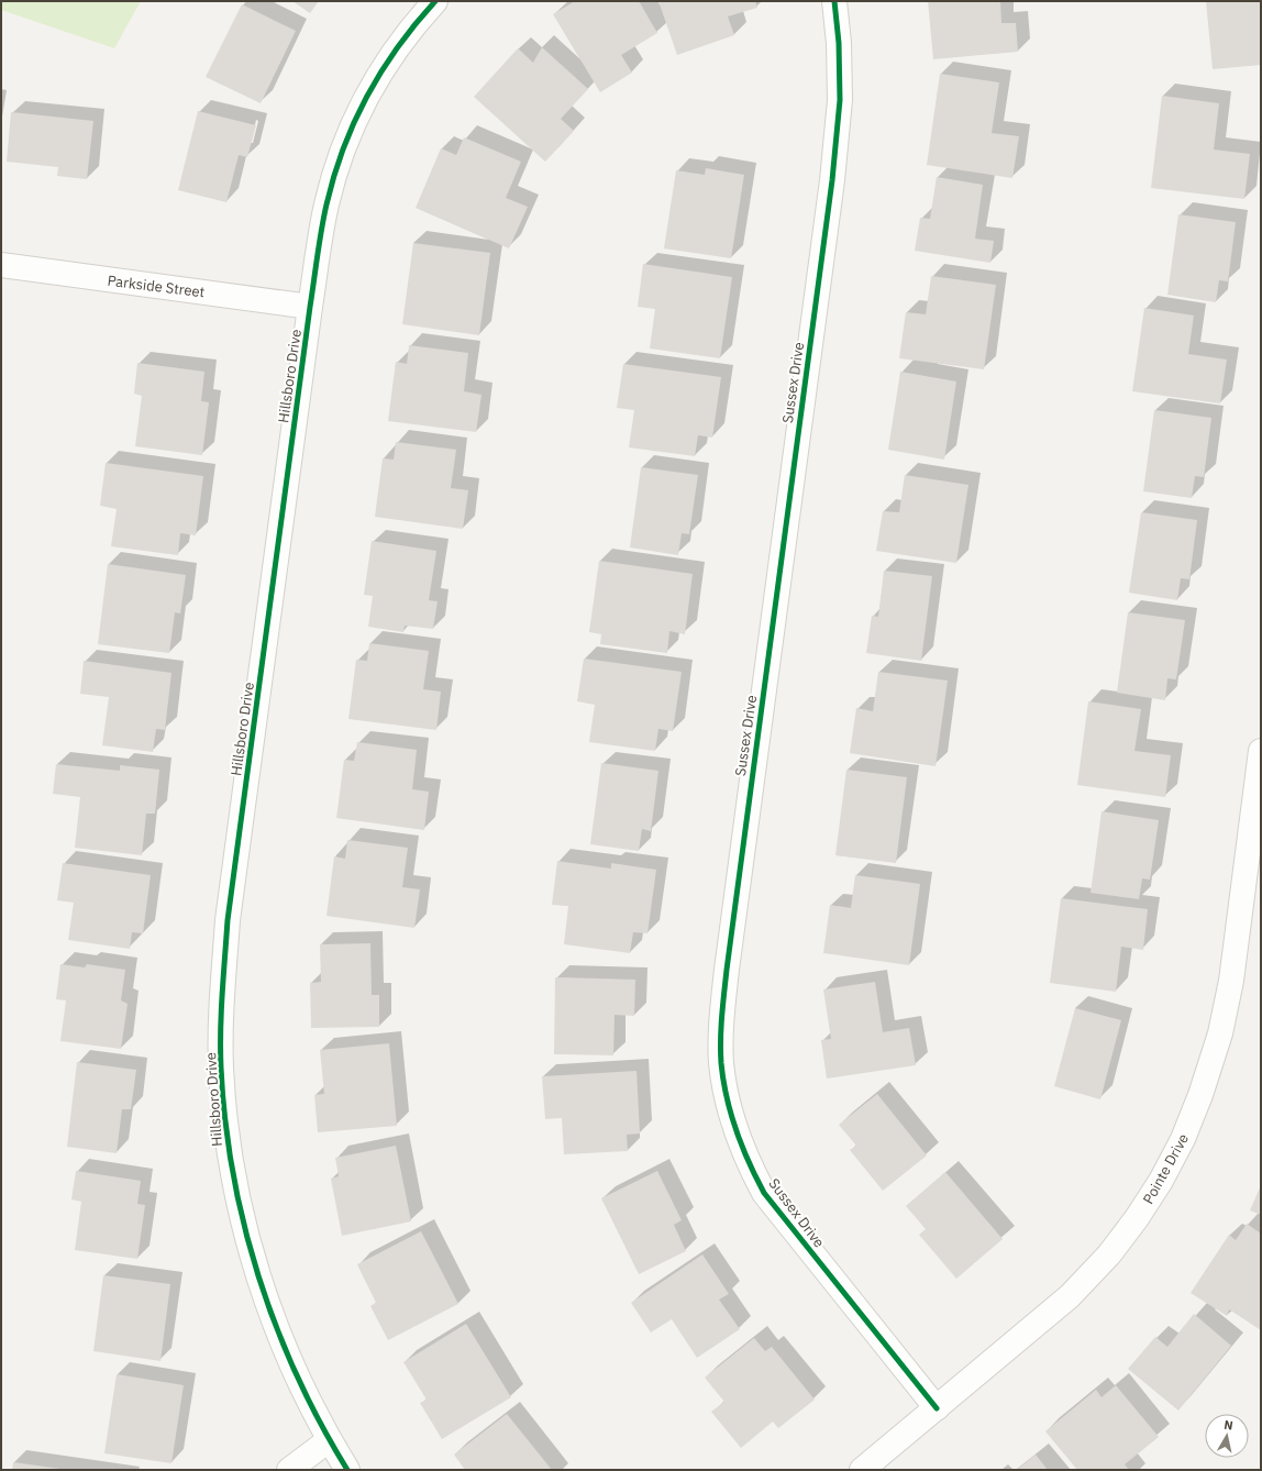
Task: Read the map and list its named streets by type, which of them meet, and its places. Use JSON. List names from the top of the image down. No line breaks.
{"streets":{"street":["Parkside Street","Hillsboro Drive","Sussex Drive","Pointe Drive"]},"crossings":[["Parkside Street","Hillsboro Drive"],["Sussex Drive","Pointe Drive"]],"north":"top"}
